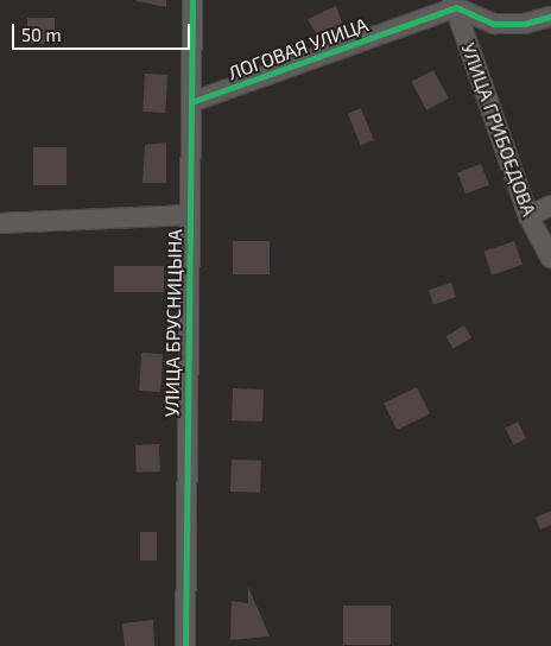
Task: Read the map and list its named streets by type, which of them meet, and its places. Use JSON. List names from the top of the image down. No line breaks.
{"streets":{"street":["ЛОГОВАЯ УЛИЦА","УЛИЦА ГРИБОЕДОВА","УЛИЦА БРУСНИЦЫНА"]},"crossings":[["ЛОГОВАЯ УЛИЦА","УЛИЦА ГРИБОЕДОВА"],["ЛОГОВАЯ УЛИЦА","УЛИЦА БРУСНИЦЫНА"]],"scale_bar":"50 m"}
